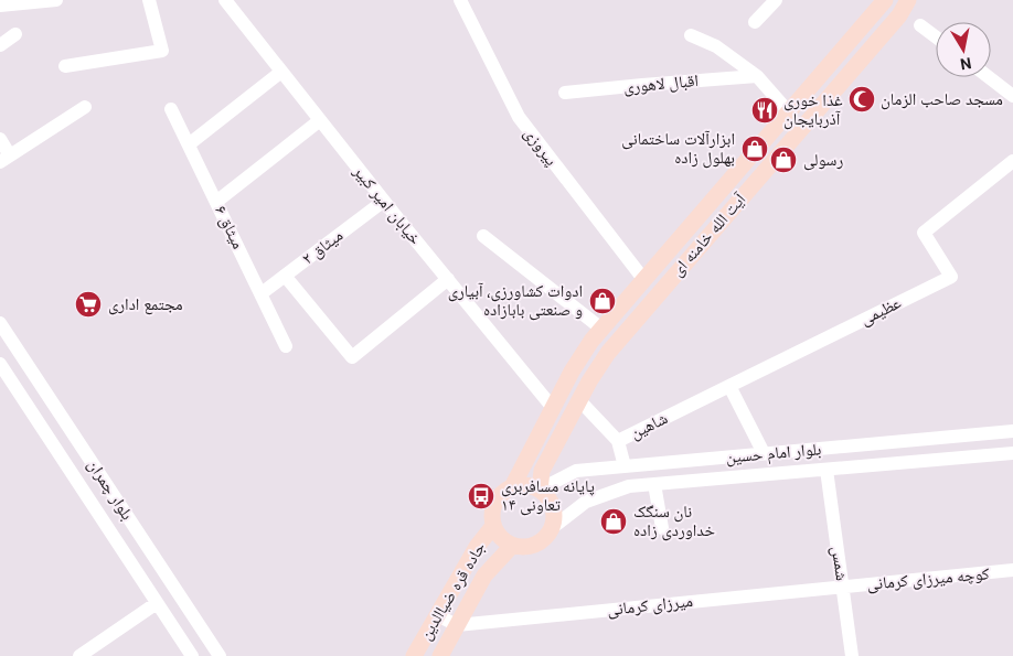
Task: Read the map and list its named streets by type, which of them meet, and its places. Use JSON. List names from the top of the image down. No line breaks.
{"streets":{"main road":["آیت الله خامنه ای","جاده قره ضیاالدین"],"street":["اقبال لاهوری","پیروزی","خیابان امیر کبیر","میثاق ۶","میثاق ۲","عظیمی","شاهین","بلوار امام حسین","بلوار چمران","شمس","کوچه میرزای کرمانی","میرزای کرمانی"]},"crossings":[["پیروزی","آیت الله خامنه ای"],["خیابان امیر کبیر","آیت الله خامنه ای"],["خیابان امیر کبیر","میثاق ۲"],["میثاق ۶","میثاق ۲"],["آیت الله خامنه ای","شاهین"],["آیت الله خامنه ای","بلوار امام حسین"],["آیت الله خامنه ای","جاده قره ضیاالدین"],["عظیمی","شاهین"],["بلوار امام حسین","شمس"],["بلوار امام حسین","جاده قره ضیاالدین"],["شمس","کوچه میرزای کرمانی"],["شمس","میرزای کرمانی"],["کوچه میرزای کرمانی","میرزای کرمانی"],["جاده قره ضیاالدین","میرزای کرمانی"]],"places":{"mosque":["مسجد صاحب الزمان"],"restaurant":["غذا خوری آذربایجان"],"shop":["ابزارآلات ساختمانی بهلول زاده","رسولی","ادوات کشاورزی، آبیاری و صنعتی بابازاده","نان سنگک خداوردی زاده"],"supermarket":["مجتمع اداری"],"bus stop":["پایانه مسافربری تعاونی ۱۴"]},"north":"bottom"}
